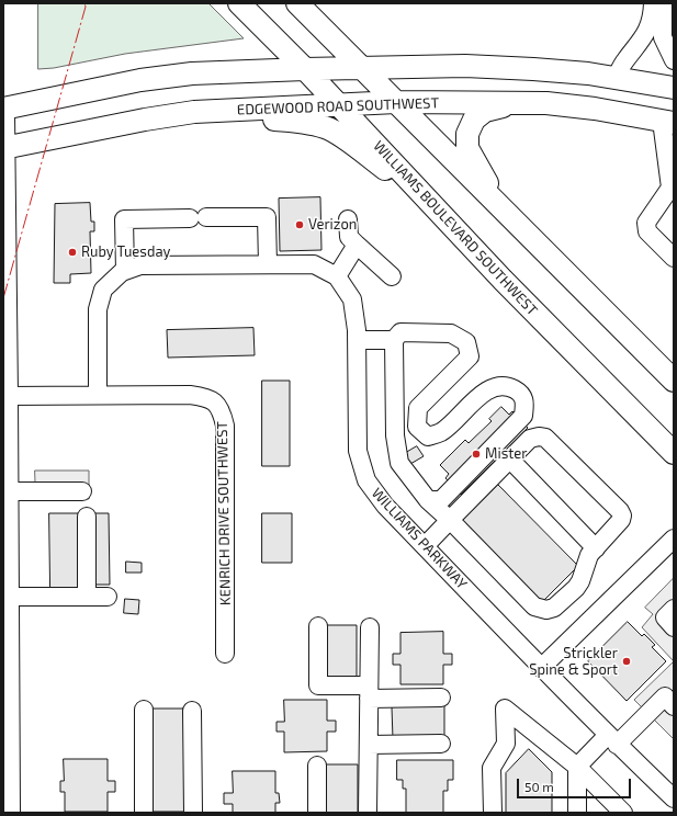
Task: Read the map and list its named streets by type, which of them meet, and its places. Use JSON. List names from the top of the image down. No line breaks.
{"streets":{"main road":["EDGEWOOD ROAD SOUTHWEST","WILLIAMS BOULEVARD SOUTHWEST"],"street":["KENRICH DRIVE SOUTHWEST","WILLIAMS PARKWAY"]},"crossings":[["EDGEWOOD ROAD SOUTHWEST","WILLIAMS BOULEVARD SOUTHWEST"]],"places":["Verizon","Ruby Tuesday","Mister","Strickler Spine & Sport"],"scale_bar":"50 m"}
